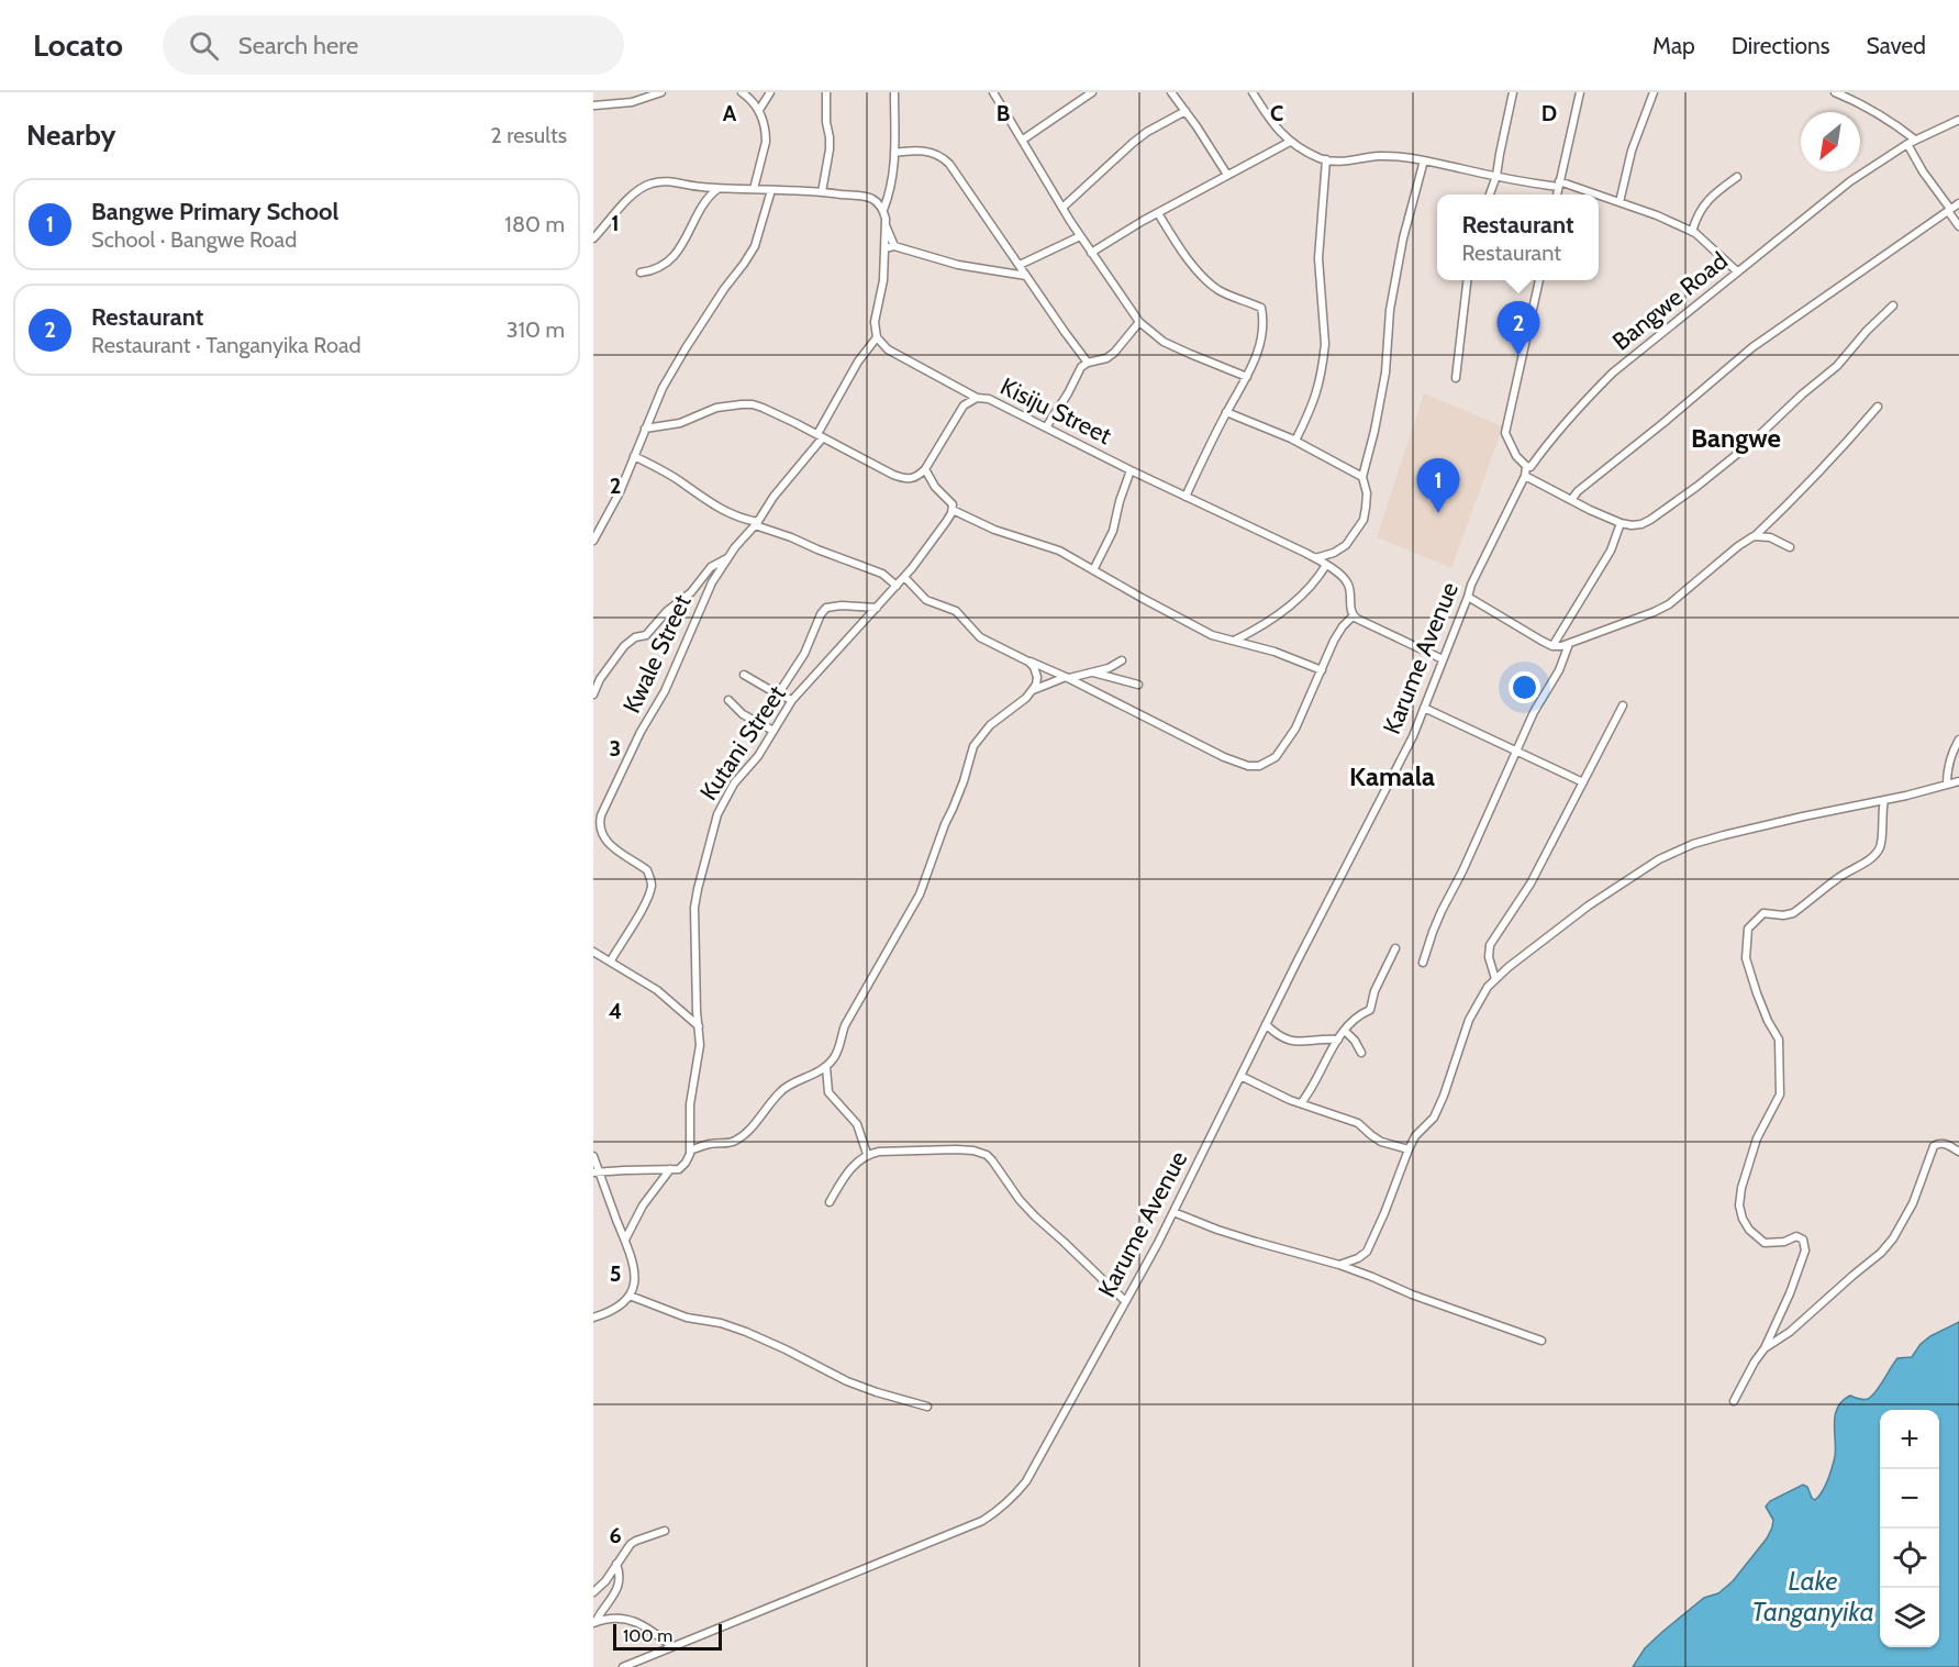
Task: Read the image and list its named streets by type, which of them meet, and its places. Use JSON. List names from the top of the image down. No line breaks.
{"streets":{"street":["Bangwe Road","Kisiju Street","Kwale Street","Karume Avenue","Kutani Street"]},"districts":["Bangwe","Kamala"],"water":["Lake Tanganyika"],"scale_bar":"100 m","north":"bottom left","page":{"header":"Locato","search":"Search here","nav":["Map","Directions","Saved"],"heading":["Nearby","2 results"],"list":[{"mark":"1","name":"Bangwe Primary School","note":"School · Bangwe Road","value":"180 m"},{"mark":"2","name":"Restaurant","note":"Restaurant · Tanganyika Road","value":"310 m"}],"popup":["Restaurant","Restaurant"],"pins":["2","1"],"map_buttons":["+","−"],"scale":"100 m"},"grid":{"columns":["A","B","C","D"],"rows":["1","2","3","4","5","6"]}}
